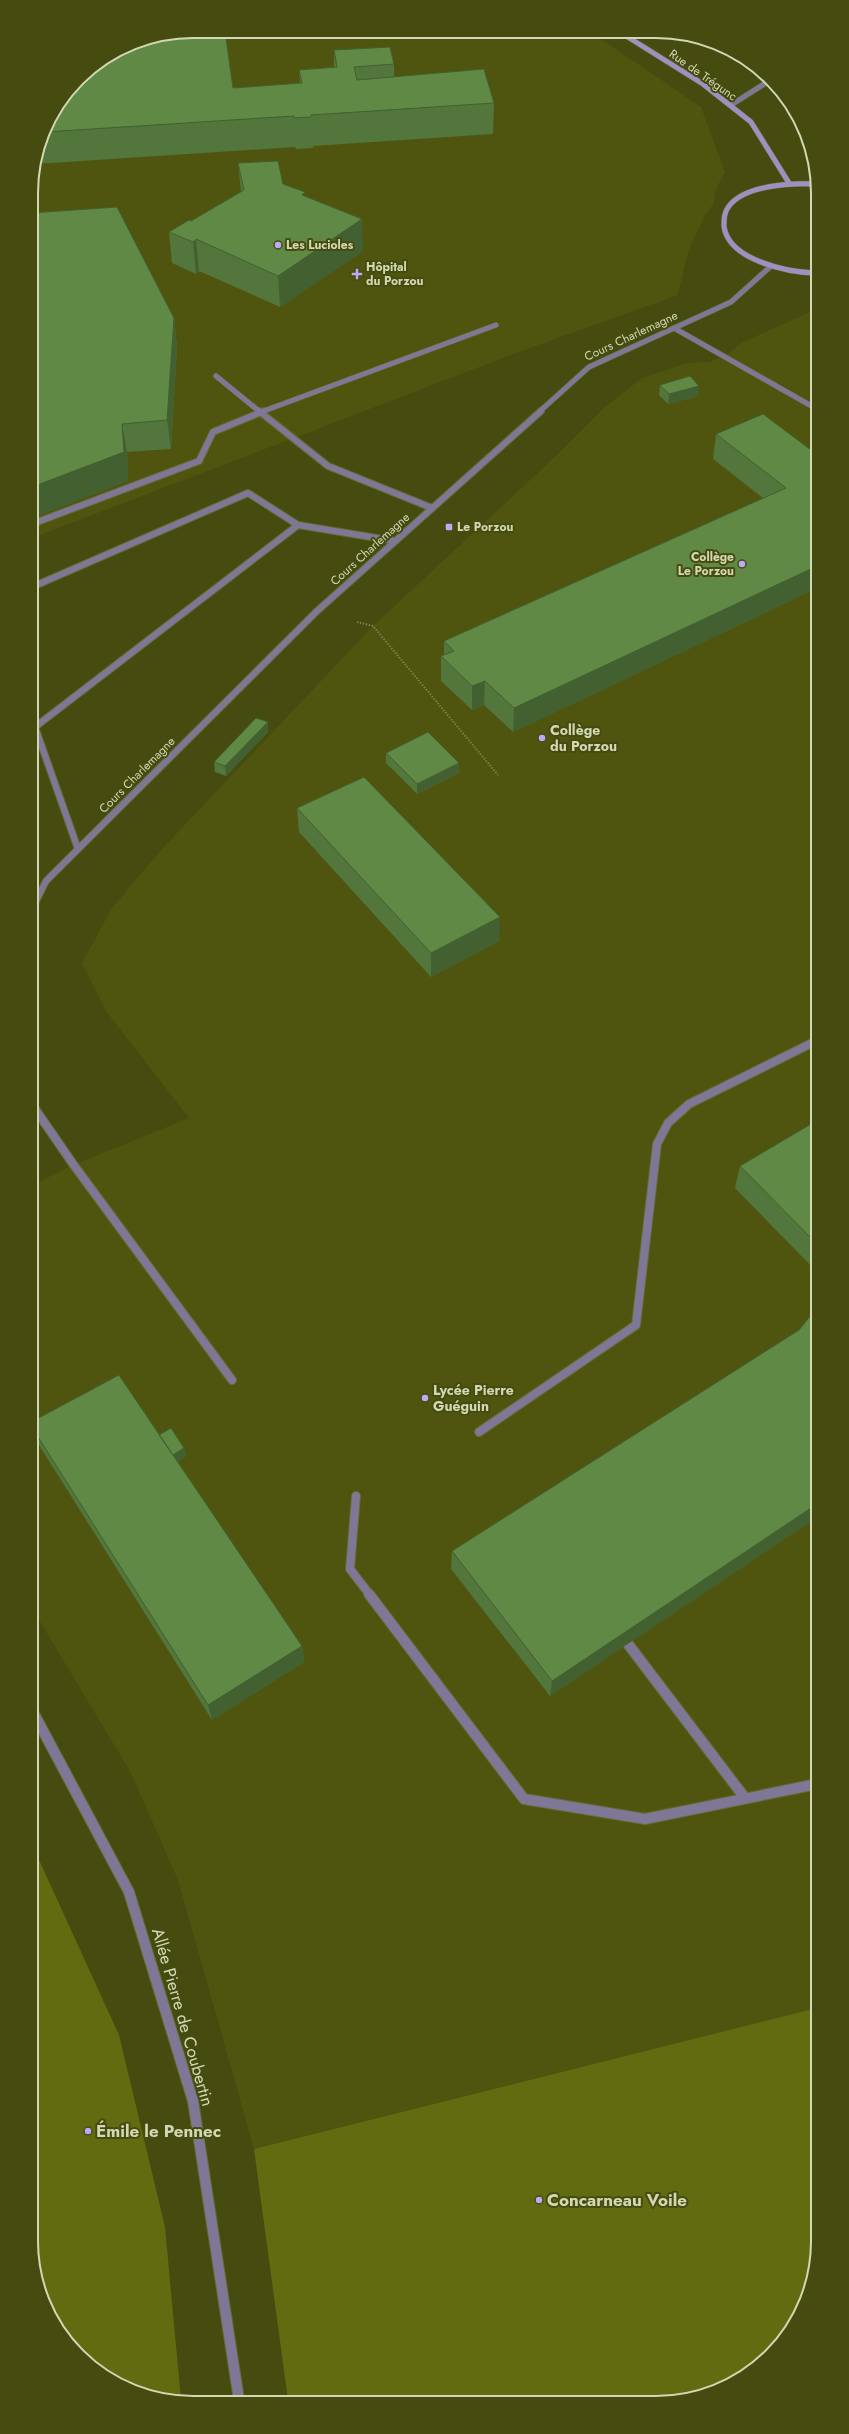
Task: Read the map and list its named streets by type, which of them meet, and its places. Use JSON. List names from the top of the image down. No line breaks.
{"streets":{"main road":["Rue de Trégunc"],"street":["Cours Charlemagne","Allée Pierre de Coubertin"]},"places":{"other":["Les Lucioles","Collège Le Porzou","Collège du Porzou","Lycée Pierre Guéguin","Émile le Pennec","Concarneau Voile"],"health":["Hôpital du Porzou"],"transit":["Le Porzou"]}}
